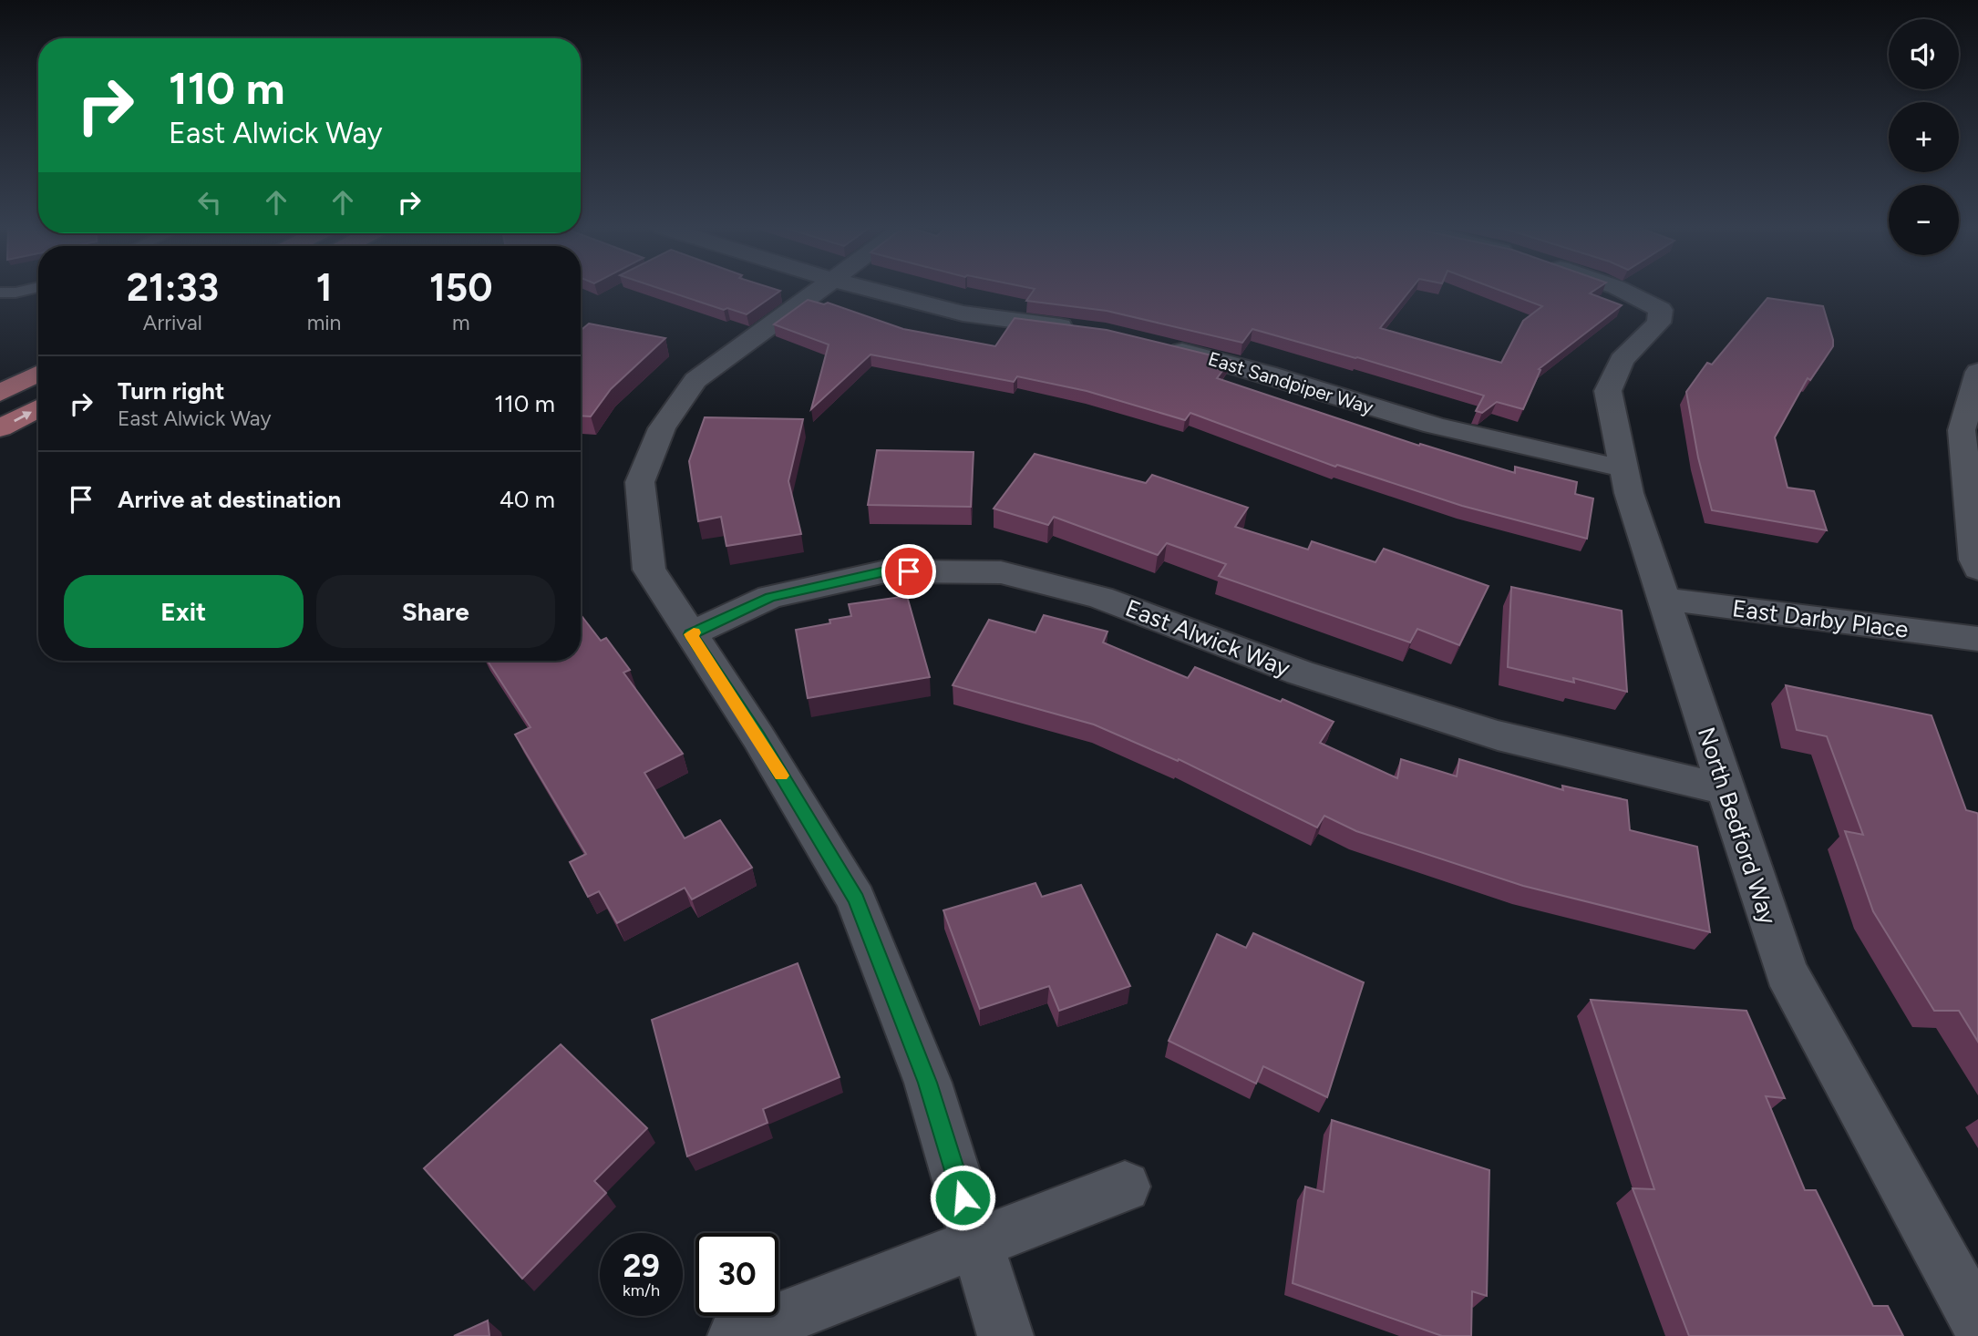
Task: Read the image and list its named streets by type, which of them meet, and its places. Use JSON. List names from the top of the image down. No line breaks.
{"streets":{"street":["East Sandpiper Way","East Darby Place","East Alwick Way","North Bedford Way"]},"crossings":[["East Sandpiper Way","North Bedford Way"],["East Darby Place","North Bedford Way"],["East Alwick Way","North Bedford Way"]],"page":{"map_buttons":["+","−"],"turn":["110 m","East Alwick Way"],"eta":["21:33","Arrival","1","min","150","m"],"list":[{"name":"Turn right","note":"East Alwick Way","value":"110 m"},{"name":"Arrive at destination","value":"40 m"}],"buttons":["Exit","Share"],"speed":"29 km/h","limit":"30"}}
